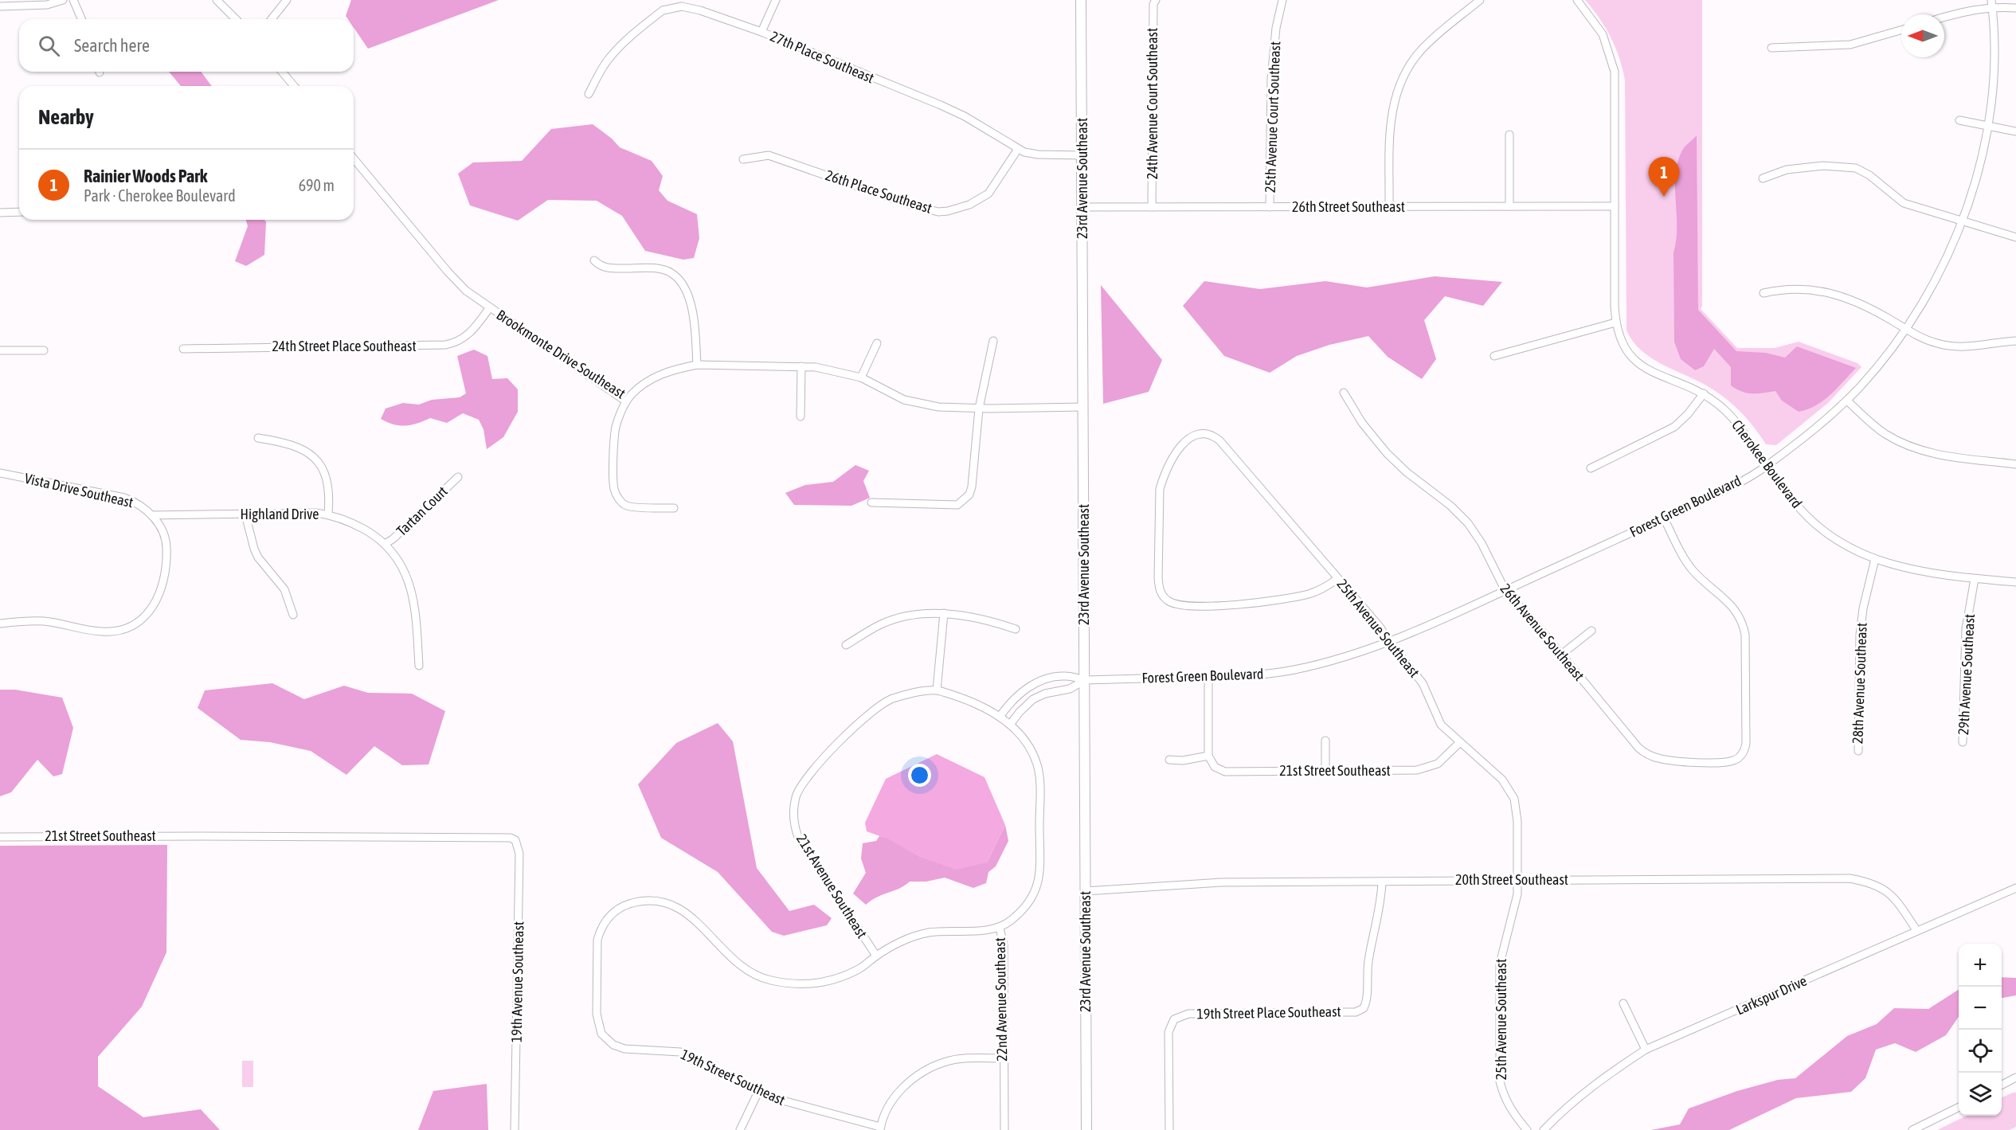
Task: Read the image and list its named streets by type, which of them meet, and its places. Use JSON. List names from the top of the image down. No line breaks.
{"streets":{"street":["27th Place Southeast","24th Avenue Court Southeast","25th Avenue Court Southeast","23rd Avenue Southeast","26th Place Southeast","26th Street Southeast","24th Street Place Southeast","Brookmonte Drive Southeast","Cherokee Boulevard","Vista Drive Southeast","Forest Green Boulevard","Tartan Court","Highland Drive","25th Avenue Southeast","26th Avenue Southeast","29th Avenue Southeast","28th Avenue Southeast","21st Street Southeast","20th Street Southeast","21st Avenue Southeast","19th Avenue Southeast","Larkspur Drive","22nd Avenue Southeast","19th Street Place Southeast","19th Street Southeast"]},"crossings":[["27th Place Southeast","23rd Avenue Southeast"],["27th Place Southeast","26th Place Southeast"],["24th Avenue Court Southeast","26th Street Southeast"],["25th Avenue Court Southeast","26th Street Southeast"],["23rd Avenue Southeast","26th Street Southeast"],["23rd Avenue Southeast","Brookmonte Drive Southeast"],["23rd Avenue Southeast","Forest Green Boulevard"],["23rd Avenue Southeast","20th Street Southeast"],["26th Street Southeast","Cherokee Boulevard"],["24th Street Place Southeast","Brookmonte Drive Southeast"],["Cherokee Boulevard","Forest Green Boulevard"],["Cherokee Boulevard","29th Avenue Southeast"],["Cherokee Boulevard","28th Avenue Southeast"],["Vista Drive Southeast","Highland Drive"],["Forest Green Boulevard","25th Avenue Southeast"],["Forest Green Boulevard","26th Avenue Southeast"],["Tartan Court","Highland Drive"],["25th Avenue Southeast","21st Street Southeast"],["25th Avenue Southeast","20th Street Southeast"],["21st Street Southeast","19th Avenue Southeast"],["20th Street Southeast","Larkspur Drive"],["20th Street Southeast","19th Street Place Southeast"],["21st Avenue Southeast","22nd Avenue Southeast"],["21st Avenue Southeast","19th Street Southeast"],["22nd Avenue Southeast","19th Street Southeast"]],"north":"left","page":{"search":"Search here","heading":"Nearby","list":[{"mark":"1","name":"Rainier Woods Park","note":"Park · Cherokee Boulevard","value":"690 m"}],"pins":"1","map_buttons":["+","−"]}}
